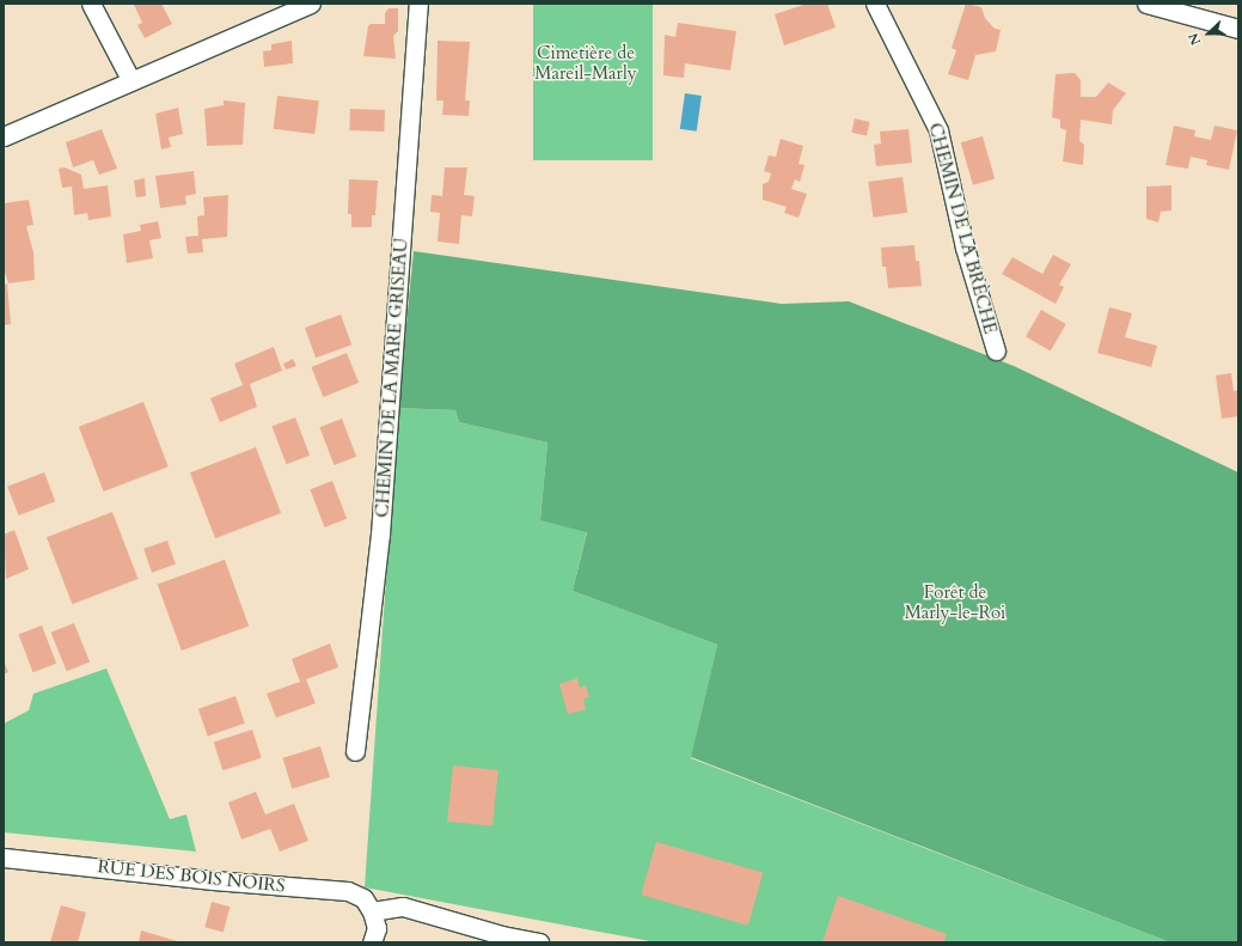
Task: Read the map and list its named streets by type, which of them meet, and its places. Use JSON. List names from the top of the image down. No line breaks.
{"streets":{"street":["CHEMIN DE LA BRÈCHE","CHEMIN DE LA MARE GRISEAU","RUE DES BOIS NOIRS"]},"parks":["Cimetière de Mareil-Marly","Forêt de Marly-le-Roi"],"north":"left"}
